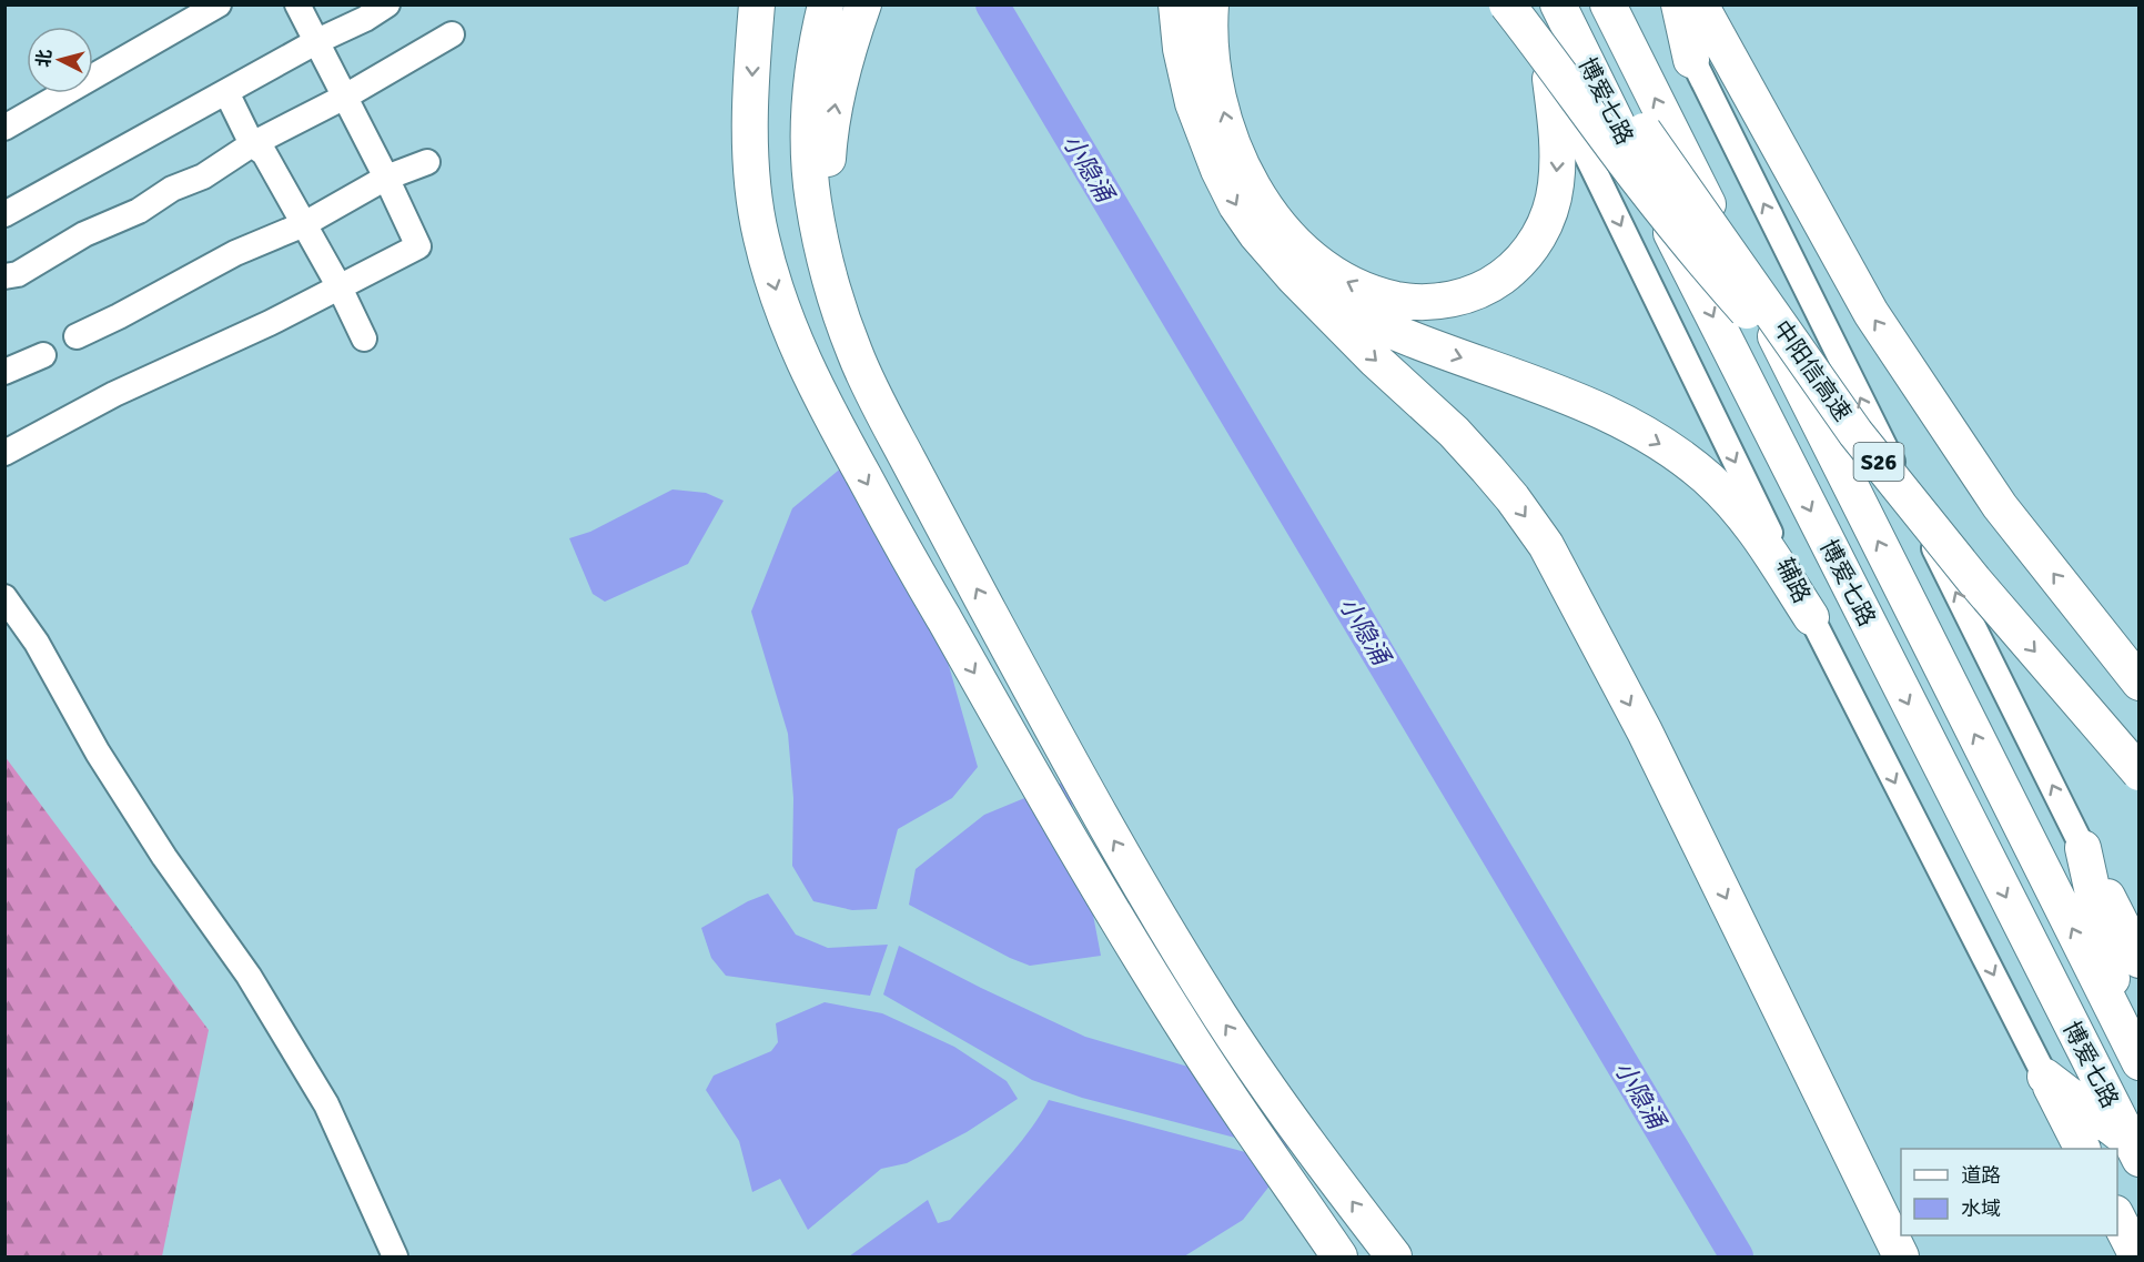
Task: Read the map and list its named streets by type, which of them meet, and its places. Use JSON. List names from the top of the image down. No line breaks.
{"streets":{"highway":["博爱七路","中阳信高速","S26"],"street":["辅路"]},"water":["小隐涌"],"legend":["道路","水域"],"north":"left"}
